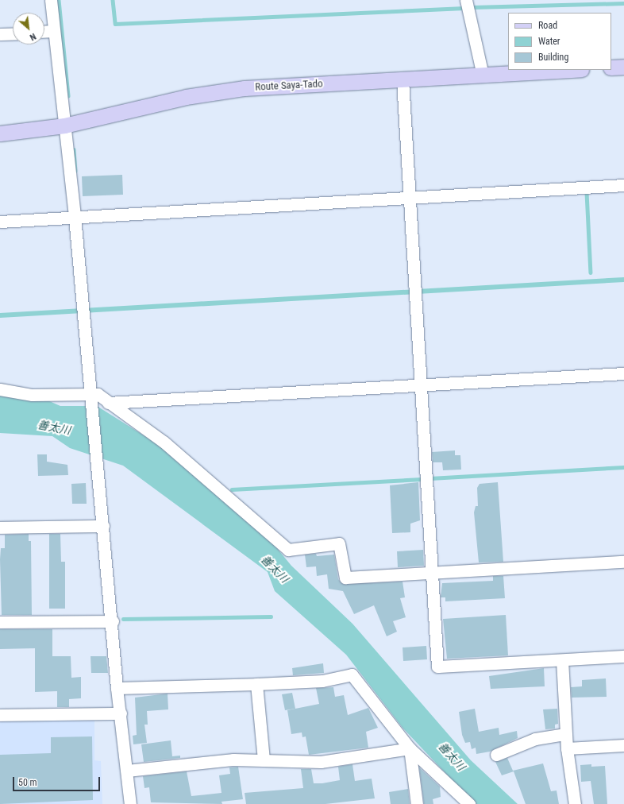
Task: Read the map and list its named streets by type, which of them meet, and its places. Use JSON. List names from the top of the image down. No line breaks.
{"streets":{"main road":["Route Saya-Tado"]},"water":["善太川"],"legend":["Road","Water","Building"],"scale_bar":"50 m","north":"bottom right"}
